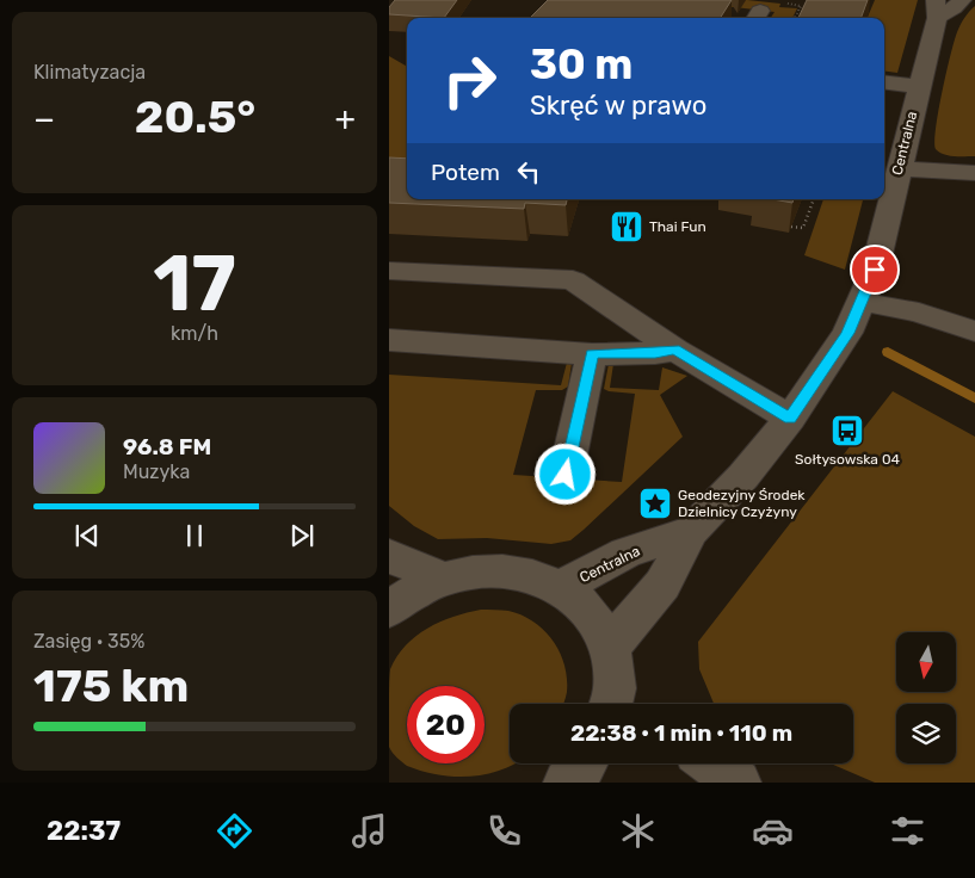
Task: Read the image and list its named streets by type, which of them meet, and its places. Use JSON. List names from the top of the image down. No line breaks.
{"streets":{"street":["Centralna"]},"places":{"restaurant":["Thai Fun"],"bus stop":["Sołtysowska 04"],"place":["Geodezyjny Środek Dzielnicy Czyżyny"]},"north":"bottom","page":{"tile":["Klimatyzacja",["17","km/h"],["Zasięg · 35%","175 km"]],"turn":["30 m","Skręć w prawo"],"heat":["−","20.5°","+"],"then":"Potem","song":["96.8 FM","Muzyka"],"limit":"20","trip":"22:38 · 1 min · 110 m","tabs":"22:37"}}
